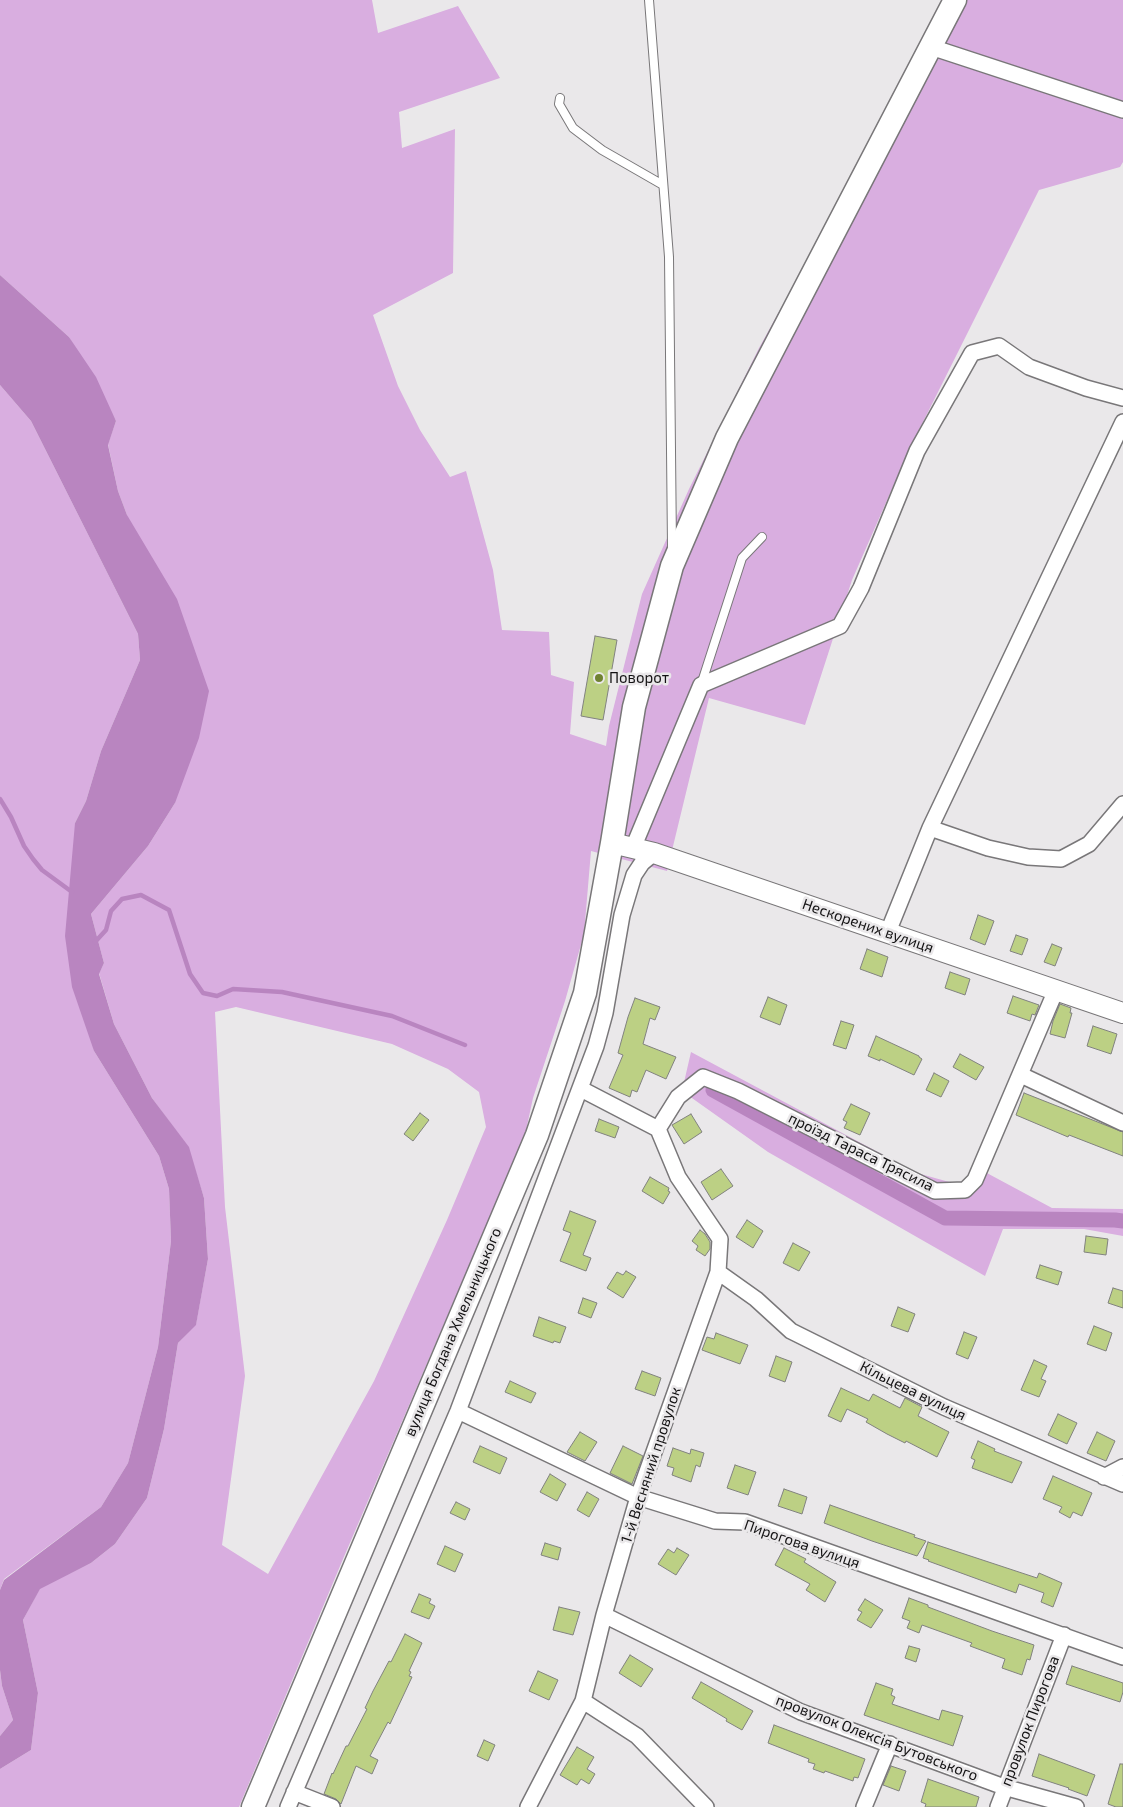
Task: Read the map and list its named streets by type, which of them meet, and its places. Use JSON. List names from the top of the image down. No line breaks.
{"streets":{"main road":["вулиця Богдана Хмельницького"],"street":["Нескорених вулиця","проїзд Тараса Трясила","Кільцева вулиця","1-й Весняний провулок","Пирогова вулиця","провулок Пирогова","провулок Олексія Бутовського"]},"crossings":[["Нескорених вулиця","проїзд Тараса Трясила"],["Нескорених вулиця","вулиця Богдана Хмельницького"],["проїзд Тараса Трясила","1-й Весняний провулок"],["Кільцева вулиця","1-й Весняний провулок"],["1-й Весняний провулок","Пирогова вулиця"],["1-й Весняний провулок","провулок Олексія Бутовського"],["Пирогова вулиця","провулок Пирогова"],["провулок Пирогова","провулок Олексія Бутовського"]],"places":["Поворот"]}
